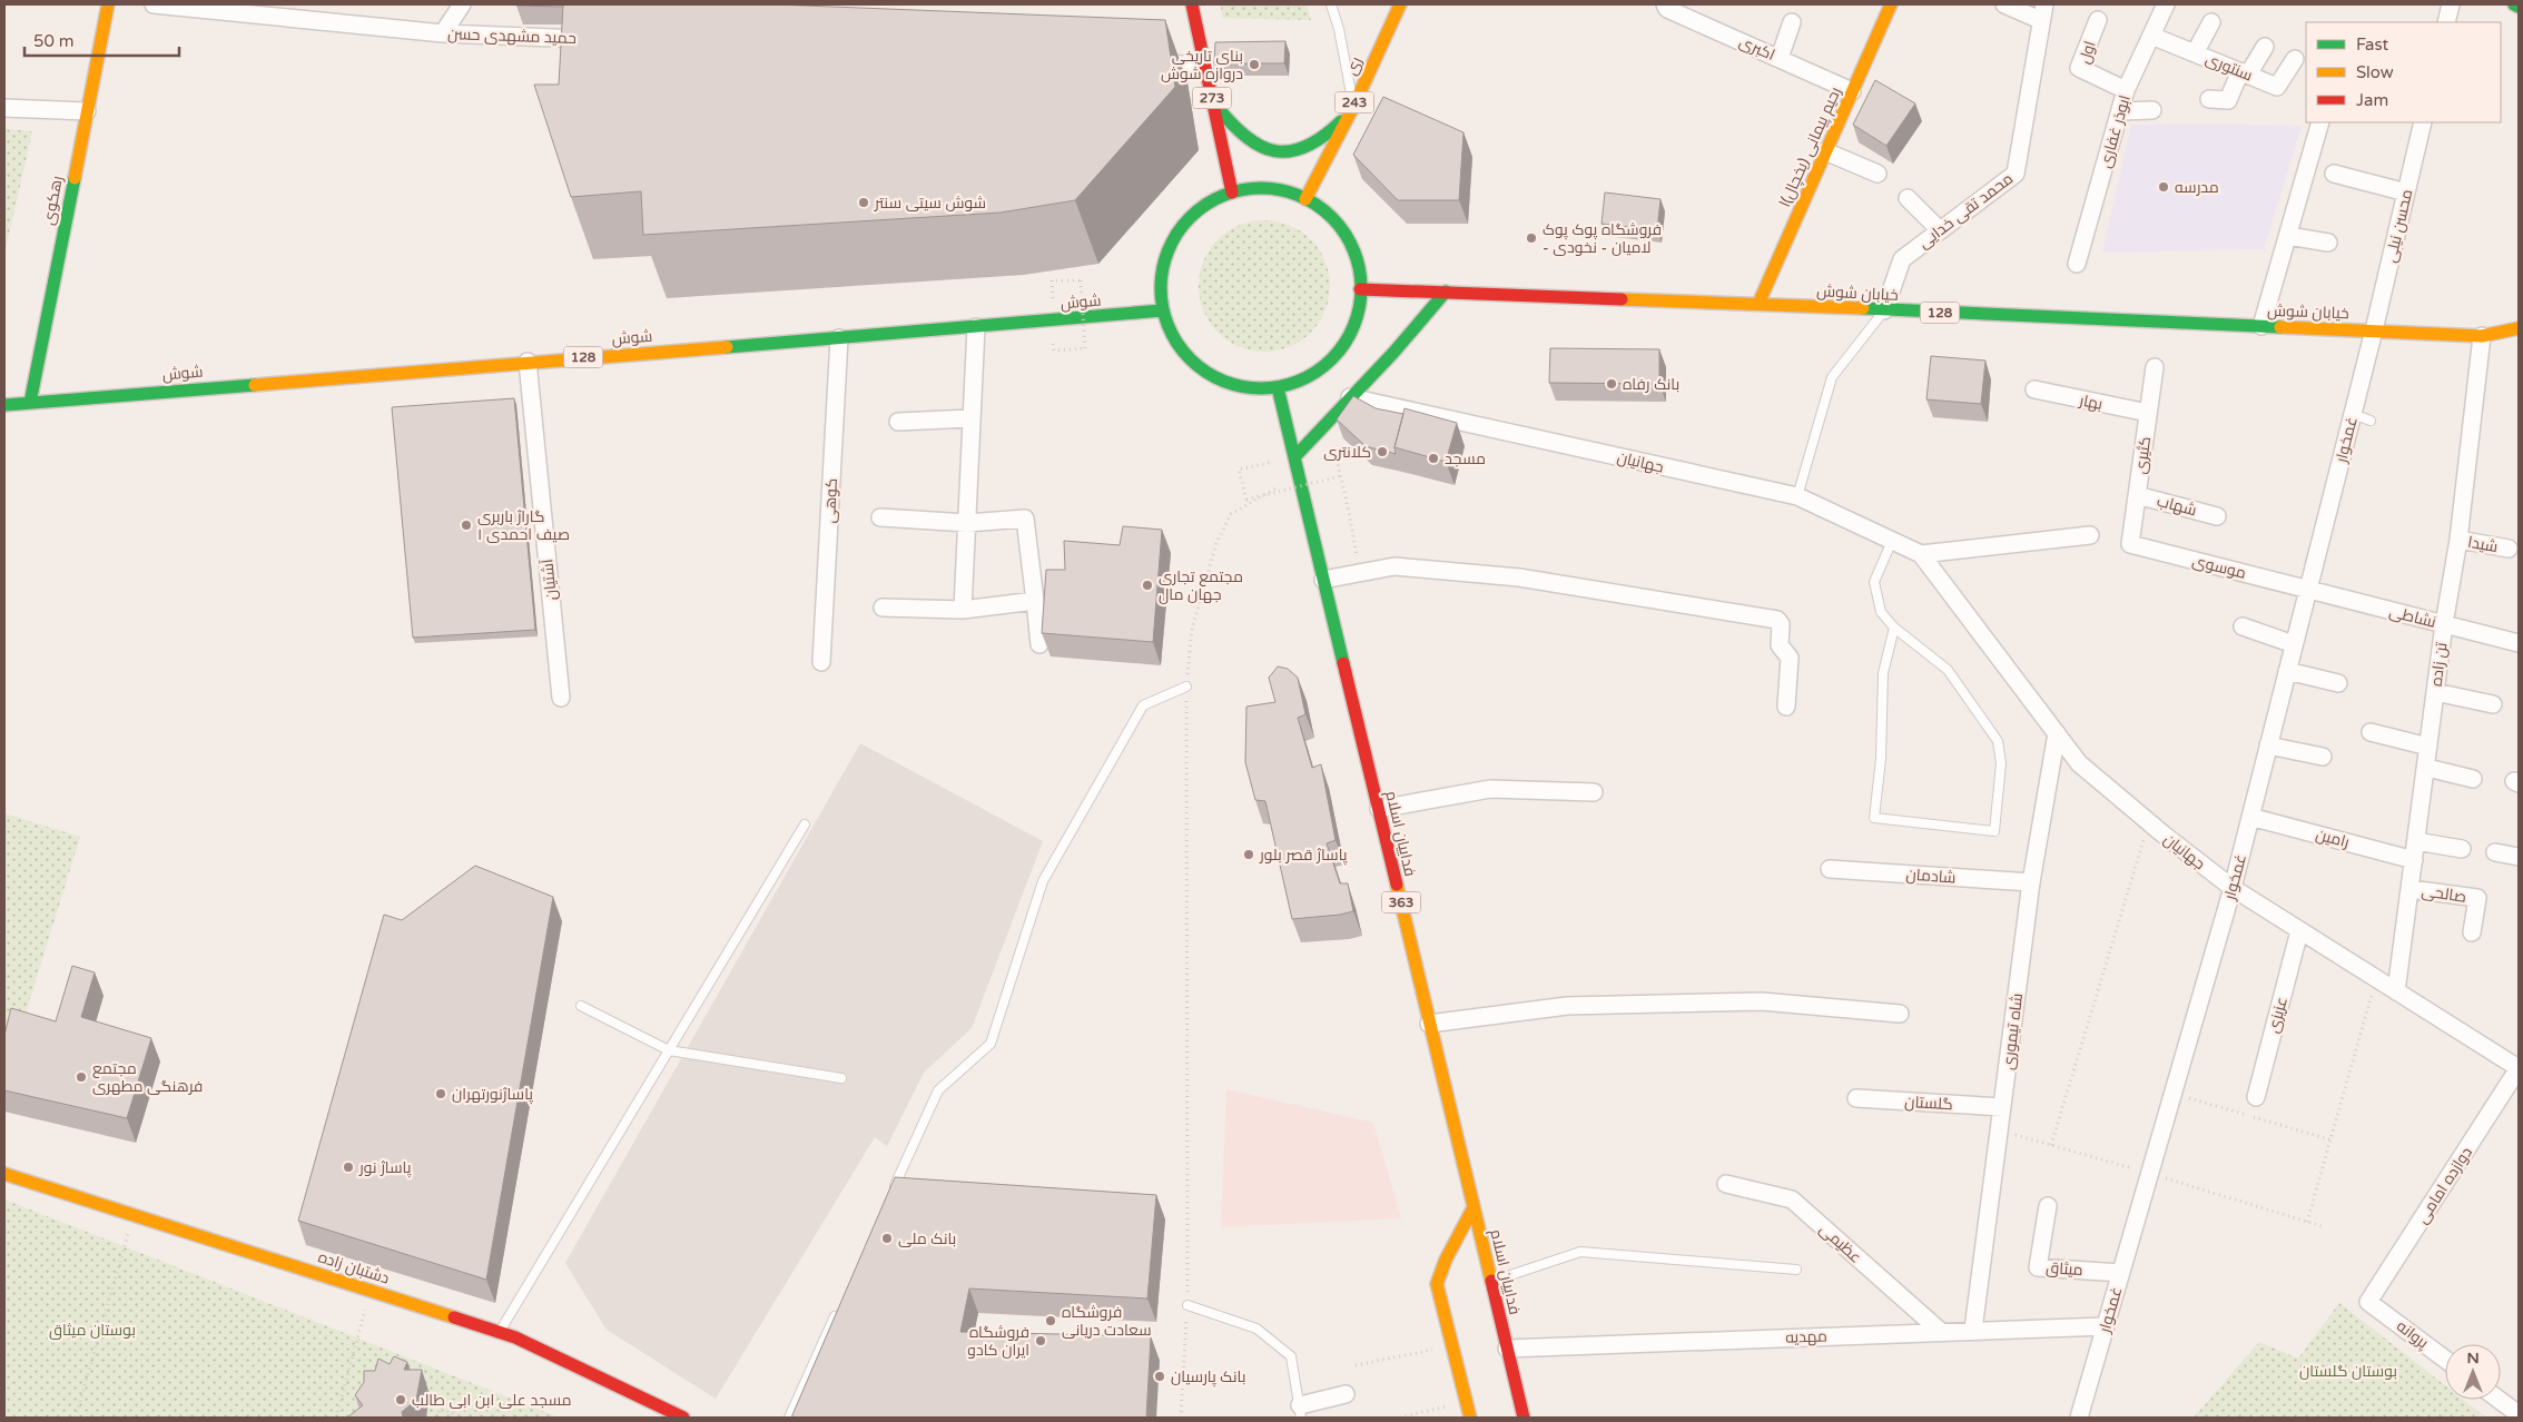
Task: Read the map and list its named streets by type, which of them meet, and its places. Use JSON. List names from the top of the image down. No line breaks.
{"streets":{"main road":["ری","273","243","رحیم پیمانی (یخچال)ا","رهکوی","خیابان شوش","شوش","128","فداییان اسلام","363","دشتبان زاده"],"street":["حمید مشهدی حسن","اکبری","اول","سنتوری","ابوذر غفاری","محمد تقی خدایی","محسن نیلی","بهار","غمخوار","کثیری","جهانیان","کوهی","شهاب","شیدا","موسوی","آشتیان","نشاطی","تن زاده","رامین","شادمان","صالحی","عزیزی","شاه تیموری","گلستان","دوازده امامی","عظیمی","میثاق","پروانه","مهدیه"]},"crossings":[["اکبری","رحیم پیمانی (یخچال)ا"],["اول","ابوذر غفاری"],["سنتوری","ابوذر غفاری"],["رحیم پیمانی (یخچال)ا","خیابان شوش"],["رهکوی","شوش"],["محمد تقی خدایی","خیابان شوش"],["محسن نیلی","خیابان شوش"],["محسن نیلی","غمخوار"],["خیابان شوش","غمخوار"],["خیابان شوش","تن زاده"],["شوش","کوهی"],["شوش","آشتیان"],["بهار","کثیری"],["غمخوار","جهانیان"],["غمخوار","موسوی"],["غمخوار","نشاطی"],["غمخوار","رامین"],["غمخوار","میثاق"],["غمخوار","مهدیه"],["کثیری","شهاب"],["کثیری","موسوی"],["جهانیان","تن زاده"],["جهانیان","عزیزی"],["جهانیان","شاه تیموری"],["جهانیان","دوازده امامی"],["شیدا","تن زاده"],["موسوی","نشاطی"],["نشاطی","تن زاده"],["تن زاده","رامین"],["تن زاده","صالحی"],["فداییان اسلام","مهدیه"],["شادمان","شاه تیموری"],["شاه تیموری","گلستان"],["شاه تیموری","مهدیه"],["دوازده امامی","پروانه"],["عظیمی","مهدیه"]],"parks":["بوستان میثاق","بوستان گلستان"],"places":["بنای تاریخی دروازه شوش","مدرسه","شوش سیتی سنتر","فروشگاه پوک پوک - لاميان - نخودی","بانک رفاه","کلانتری","مسجد","گاراژ باربری صیف احمدی ۱","مجتمع تجاری جهان مال","پاساژ قصر بلور","مجتمع فرهنگی مطهری","پاساژنورتهران","پاساژ نور","بانک ملی","فروشگاه سعادت دریانی","فروشگاه ایران کادو","بانک پارسیان","مسجد علی ابن ابی طالب"],"legend":["Fast","Slow","Jam"],"scale_bar":"50 m","north":"top"}
